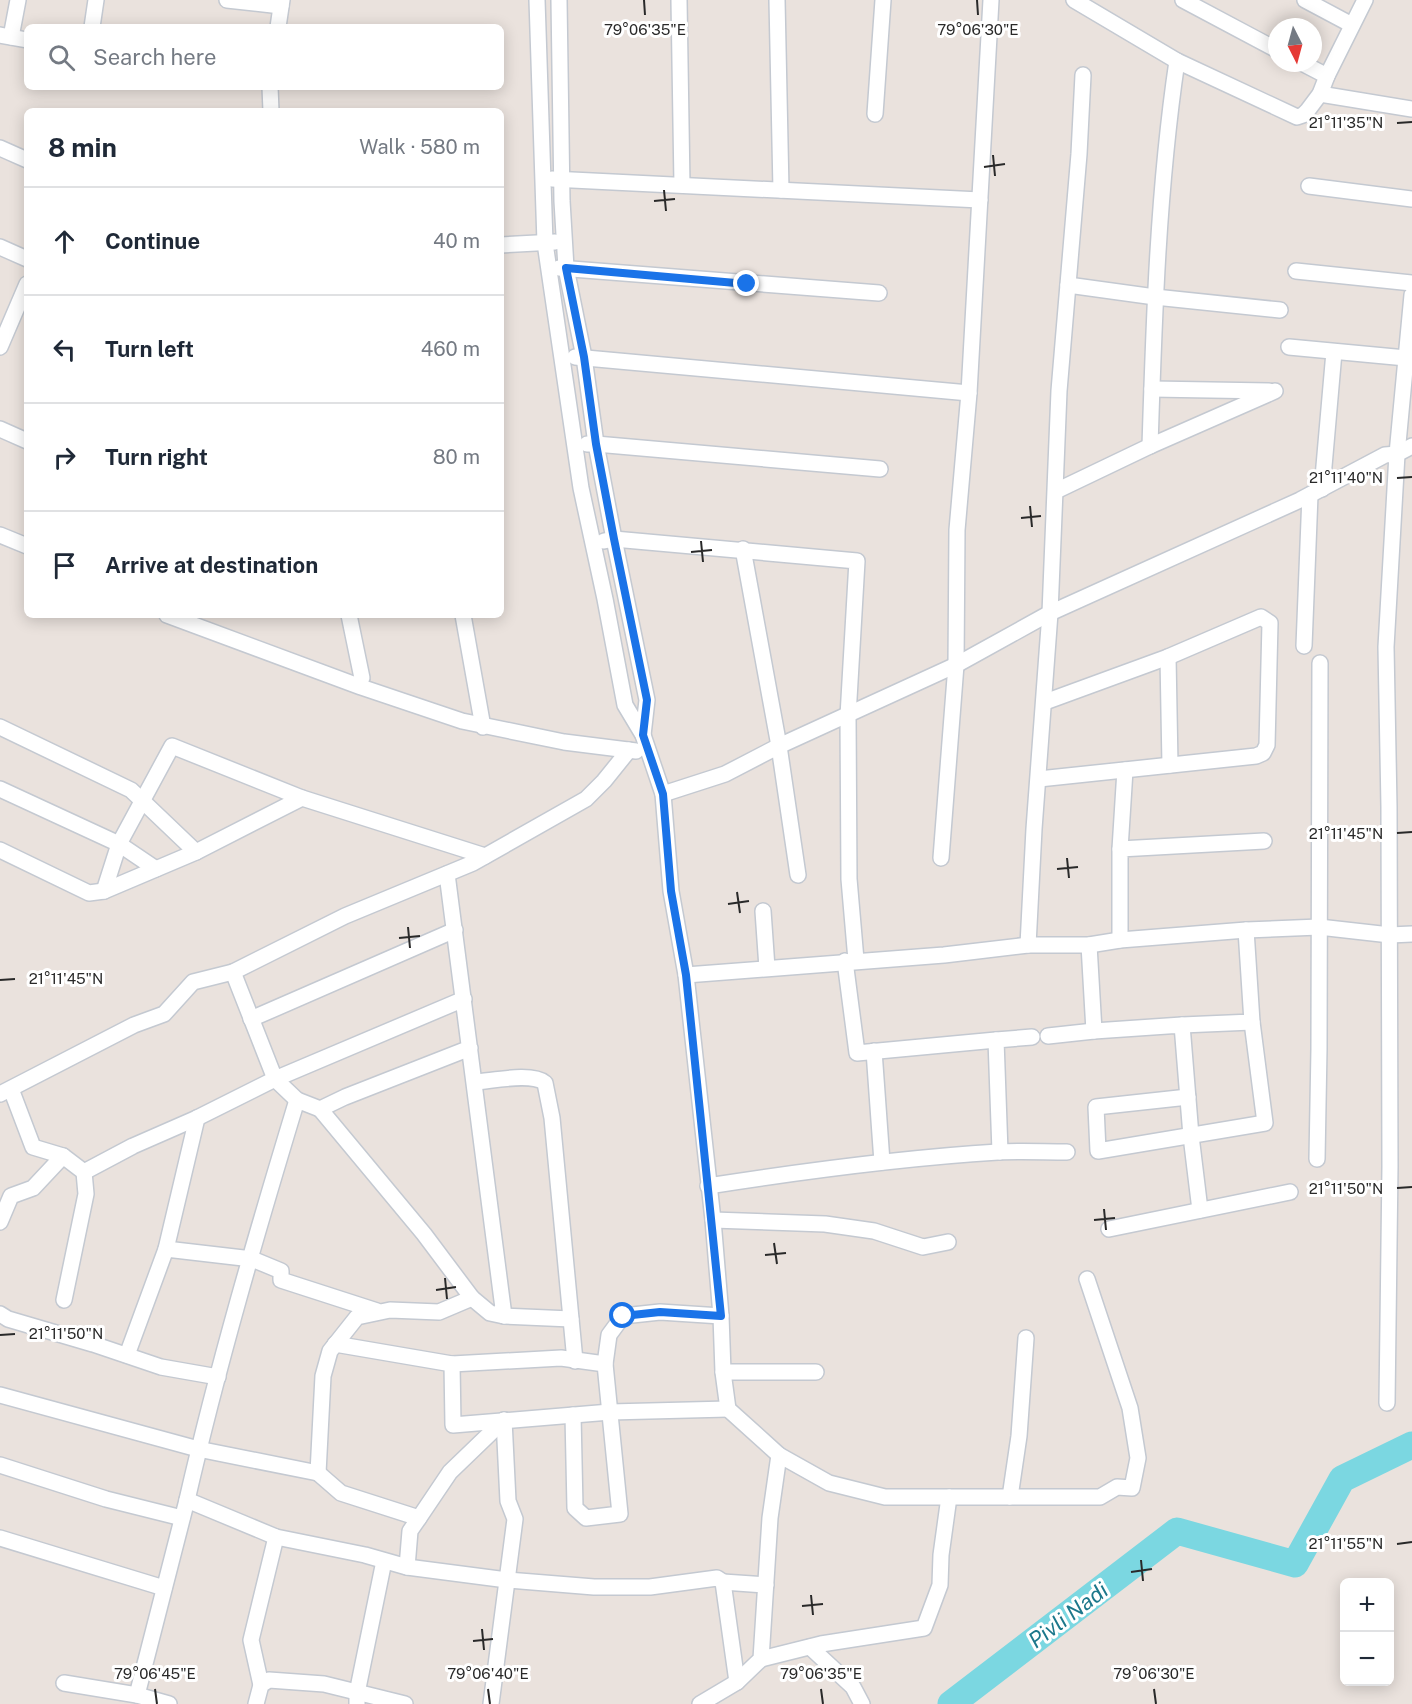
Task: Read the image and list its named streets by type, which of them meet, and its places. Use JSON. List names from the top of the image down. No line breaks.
{"water":["Pivli Nadi"],"north":"bottom","page":{"search":"Search here","heading":["8 min","Walk · 580 m"],"list":[["Continue","40 m"],["Turn left","460 m"],["Turn right","80 m"],"Arrive at destination"],"map_buttons":["+","−"]},"coordinates":["79°06'35\"E","79°06'30\"E","21°11'35\"N","21°11'40\"N","21°11'45\"N","21°11'50\"N","21°11'55\"N","79°06'45\"E","79°06'40\"E"]}
